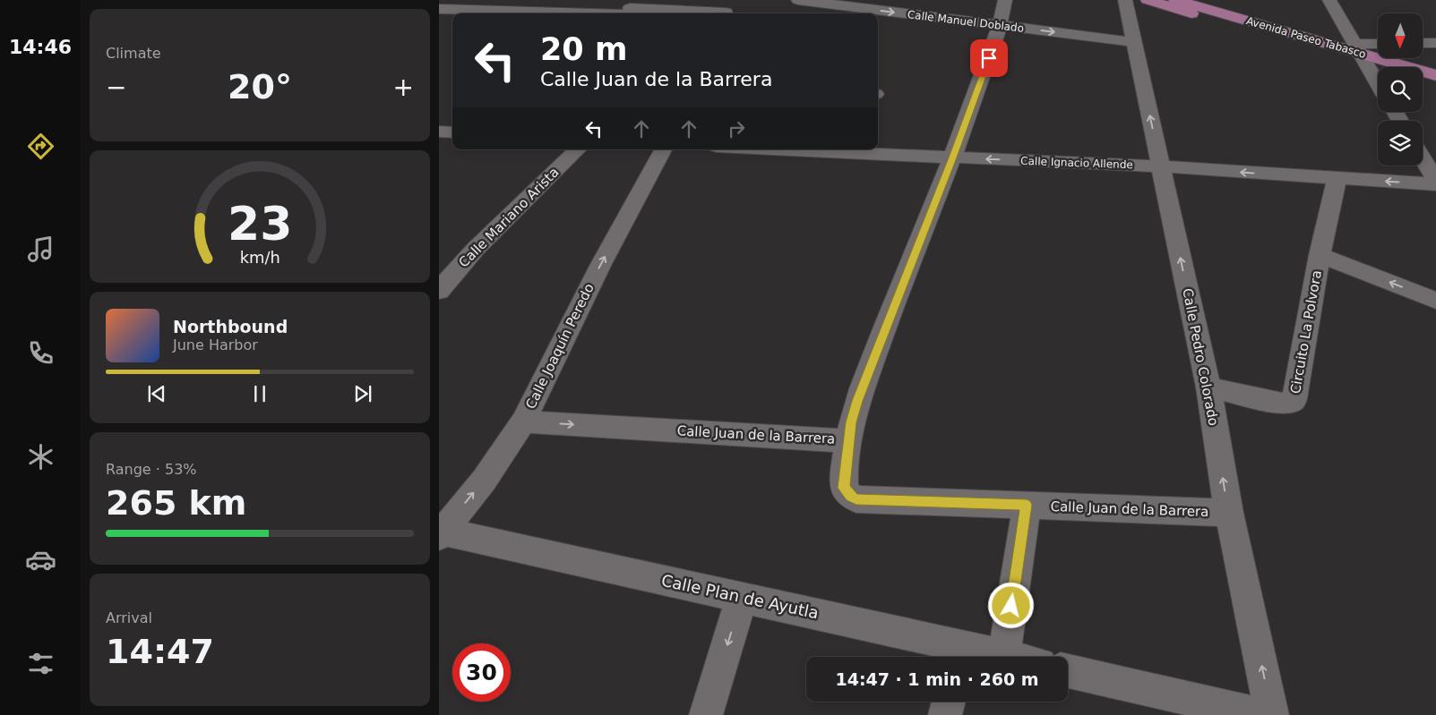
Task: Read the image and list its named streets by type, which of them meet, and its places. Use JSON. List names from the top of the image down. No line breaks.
{"streets":{"main road":["Avenida Paseo Tabasco"],"street":["Calle Manuel Doblado","Calle Ignacio Allende","Calle Mariano Arista","Circuito La Polvora","Calle Joaquín Peredo","Calle Pedro Colorado","Calle Juan de la Barrera","Calle Plan de Ayutla"]},"crossings":[["Calle Manuel Doblado","Calle Pedro Colorado"],["Calle Ignacio Allende","Circuito La Polvora"],["Calle Ignacio Allende","Calle Pedro Colorado"],["Circuito La Polvora","Calle Pedro Colorado"],["Calle Joaquín Peredo","Calle Juan de la Barrera"],["Calle Joaquín Peredo","Calle Plan de Ayutla"],["Calle Pedro Colorado","Calle Juan de la Barrera"]],"one_way":["Calle Manuel Doblado","Calle Ignacio Allende","Calle Joaquín Peredo","Calle Pedro Colorado","Calle Juan de la Barrera"],"north":"bottom","page":{"tabs":"14:46","tile":["Climate",["Range · 53%","265 km"],["Arrival","14:47"]],"turn":["20 m","Calle Juan de la Barrera"],"heat":["−","20°","+"],"song":["Northbound","June Harbor"],"limit":"30","trip":"14:47 · 1 min · 260 m","gauge":["23","km/h"]}}
